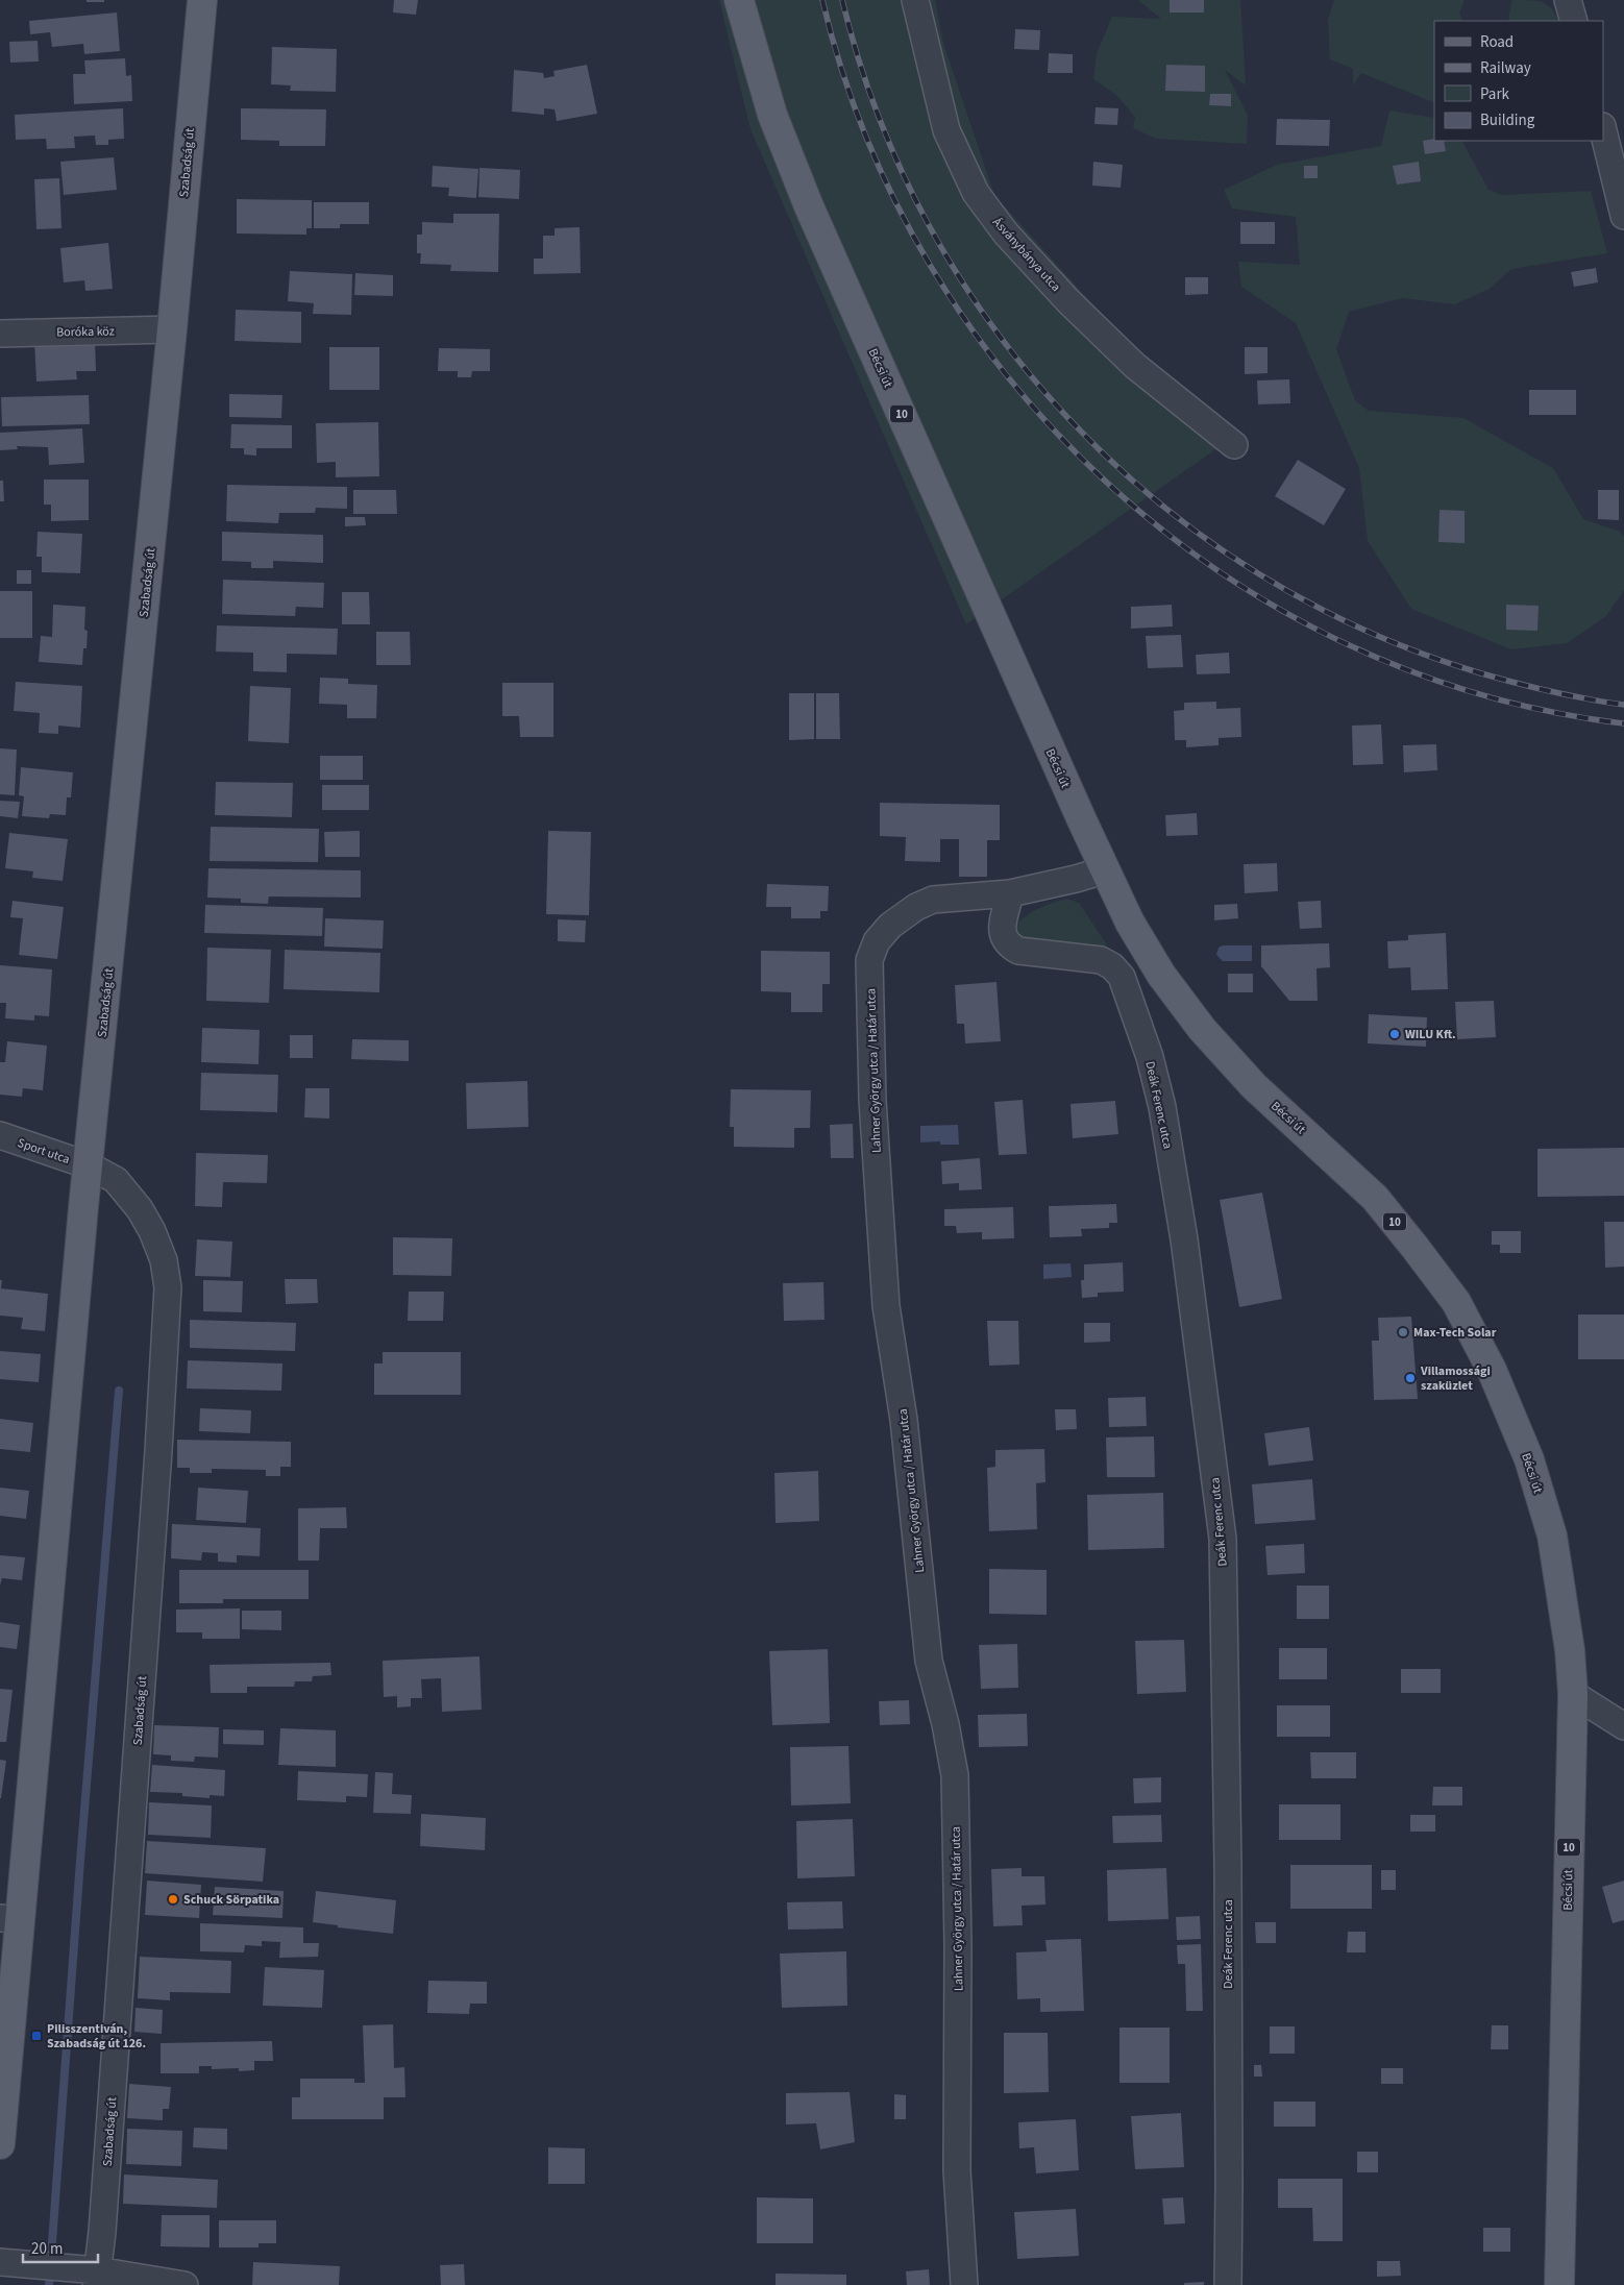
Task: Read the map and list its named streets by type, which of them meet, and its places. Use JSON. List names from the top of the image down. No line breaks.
{"streets":{"main road":["Szabadság út","Bécsi út","10"],"street":["Ásványbánya utca","Boróka köz","Lahner György utca / Határ utca","Deák Ferenc utca","Sport utca"]},"crossings":[["Szabadság út","Boróka köz"],["Szabadság út","Sport utca"],["Bécsi út","Lahner György utca / Határ utca"],["Lahner György utca / Határ utca","Deák Ferenc utca"]],"places":{"other":["WILU Kft.","Max-Tech Solar","Villamossági szaküzlet","Schuck Sörpatika"],"transit":["Pilisszentiván, Szabadság út 126."]},"legend":["Road","Railway","Park","Building"],"scale_bar":"20 m"}
